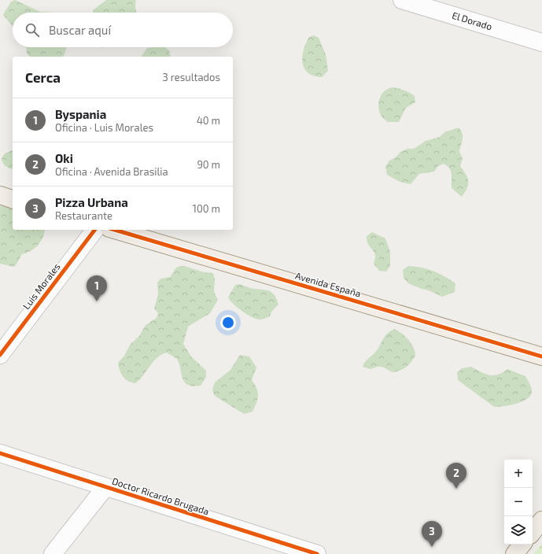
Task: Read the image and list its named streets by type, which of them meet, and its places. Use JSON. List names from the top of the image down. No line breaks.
{"streets":{"main road":["Avenida España"],"street":["El Dorado","Luis Morales","Doctor Ricardo Brugada"]},"page":{"search":"Buscar aquí","heading":["Cerca","3 resultados"],"list":[{"mark":"1","name":"Byspania","note":"Oficina · Luis Morales","value":"40 m"},{"mark":"2","name":"Oki","note":"Oficina · Avenida Brasilia","value":"90 m"},{"mark":"3","name":"Pizza Urbana","note":"Restaurante","value":"100 m"}],"pins":["1","2","3"],"map_buttons":["+","−"]}}
